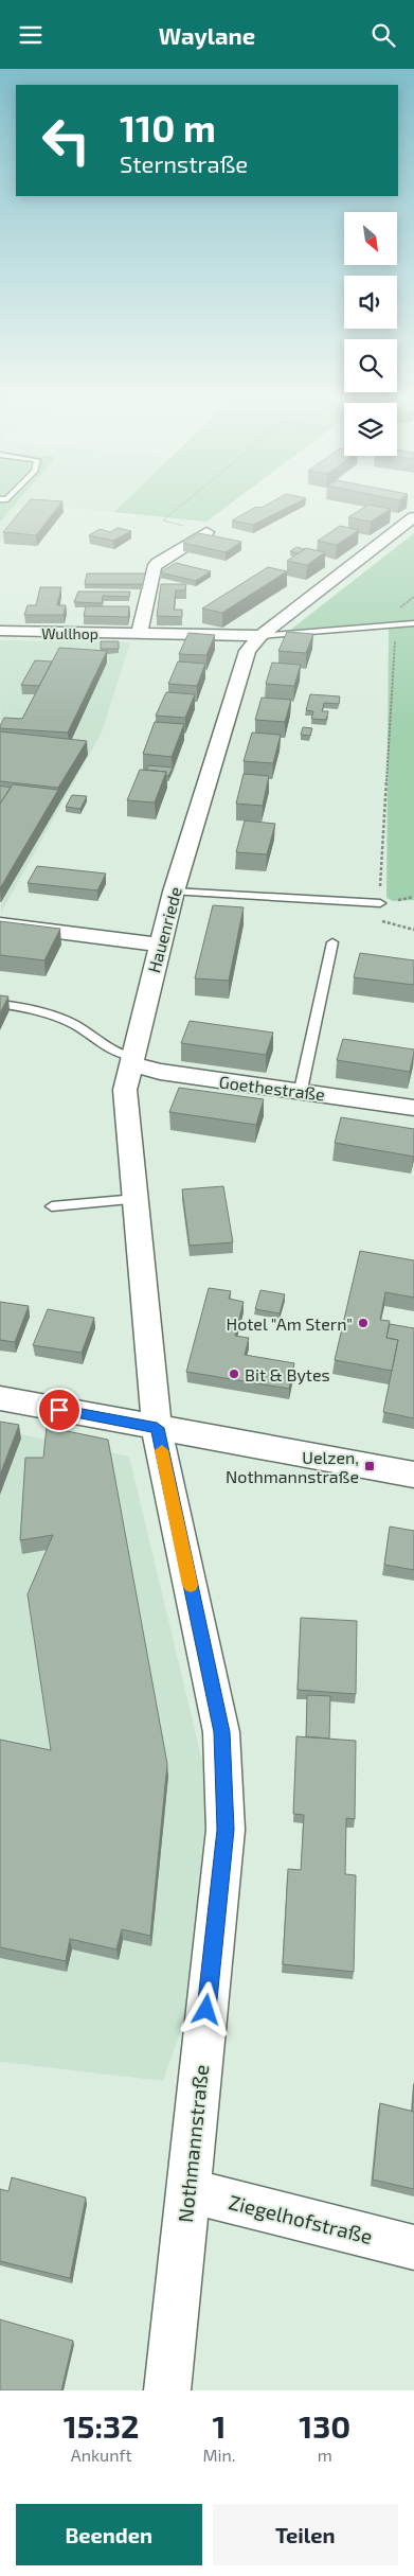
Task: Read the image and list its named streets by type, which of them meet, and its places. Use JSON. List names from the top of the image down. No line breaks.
{"streets":{"street":["Wullhop","Hauenriede","Goethestraße","Nothmannstraße","Ziegelhofstraße"]},"crossings":[["Wullhop","Hauenriede"],["Hauenriede","Goethestraße"],["Hauenriede","Nothmannstraße"],["Nothmannstraße","Ziegelhofstraße"]],"places":{"other":["Hotel \"Am Stern\"","Bit & Bytes"],"transit":["Uelzen, Nothmannstraße"]},"north":"bottom right","page":{"header":"Waylane","turn":["110 m","Sternstraße"],"eta":["15:32","Ankunft","1","Min.","130","m"],"buttons":["Beenden","Teilen"]}}
